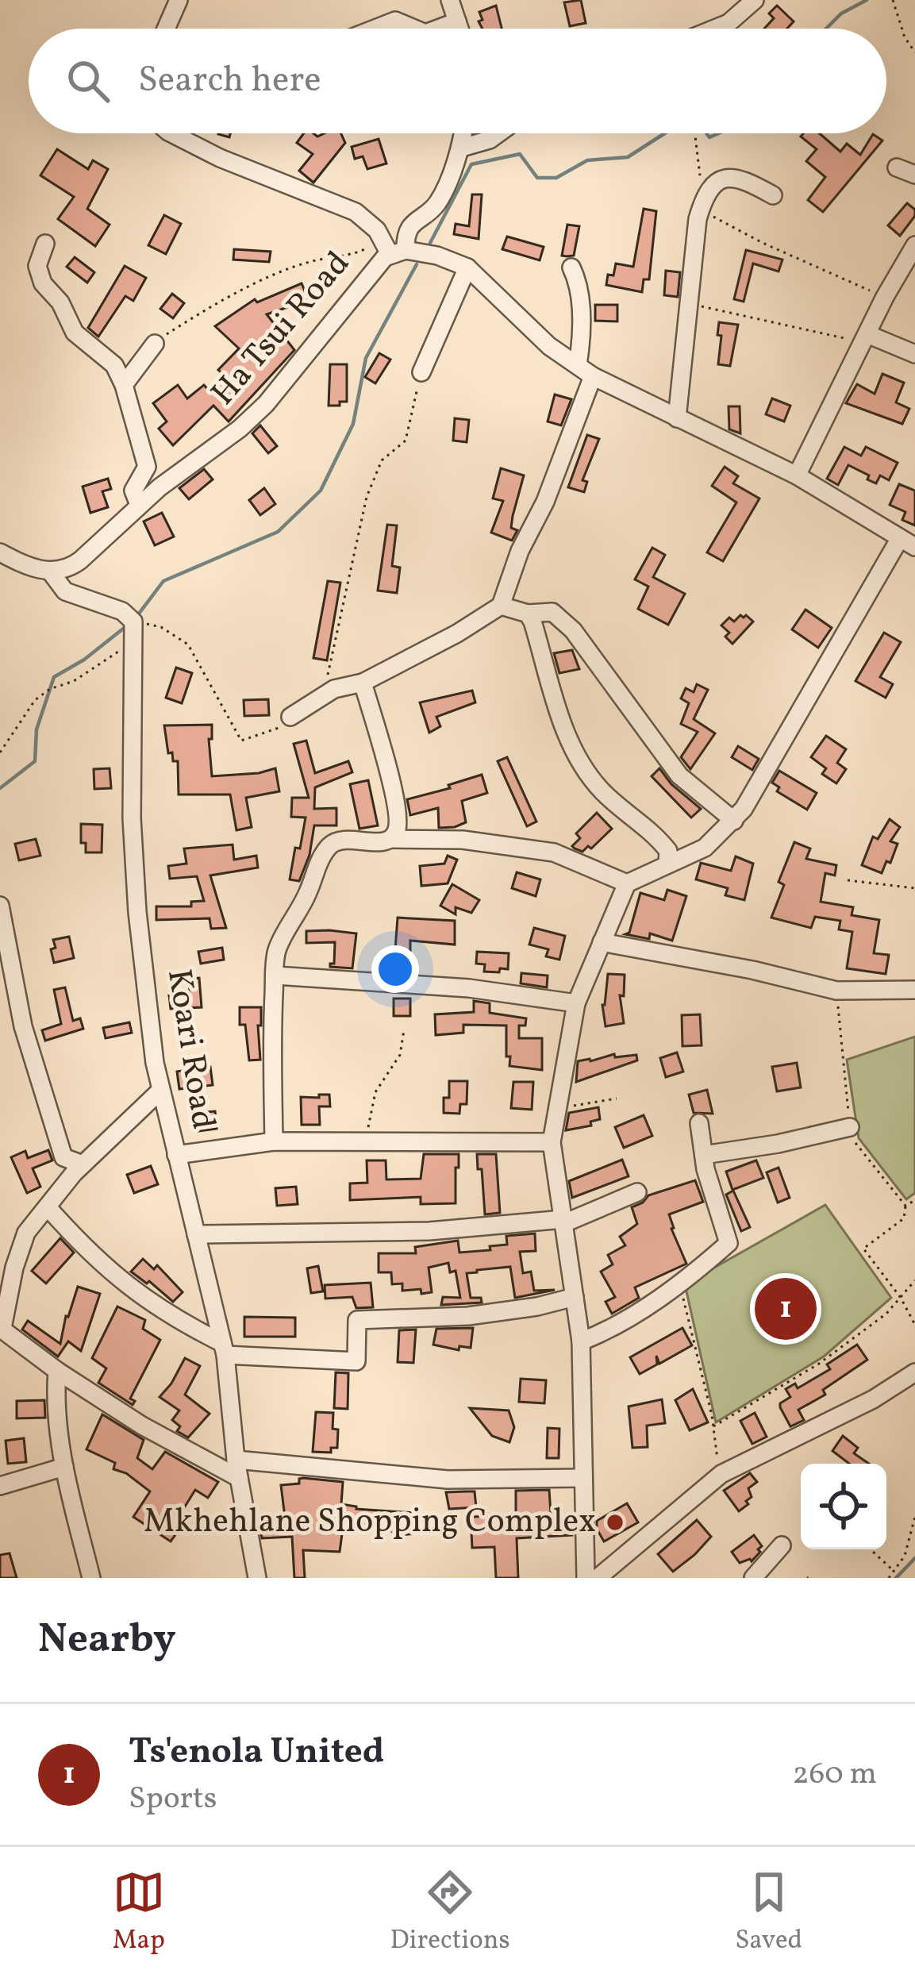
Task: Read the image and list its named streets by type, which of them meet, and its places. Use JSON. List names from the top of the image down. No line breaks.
{"streets":{"street":["Ha Tsui Road","Koari Road"]},"crossings":[["Ha Tsui Road","Koari Road"]],"places":["Mkhehlane Shopping Complex"],"page":{"search":"Search here","pins":"1","heading":"Nearby","list":[{"mark":"1","name":"Ts'enola United","note":"Sports","value":"260 m"}],"nav":["Map","Directions","Saved"]}}
